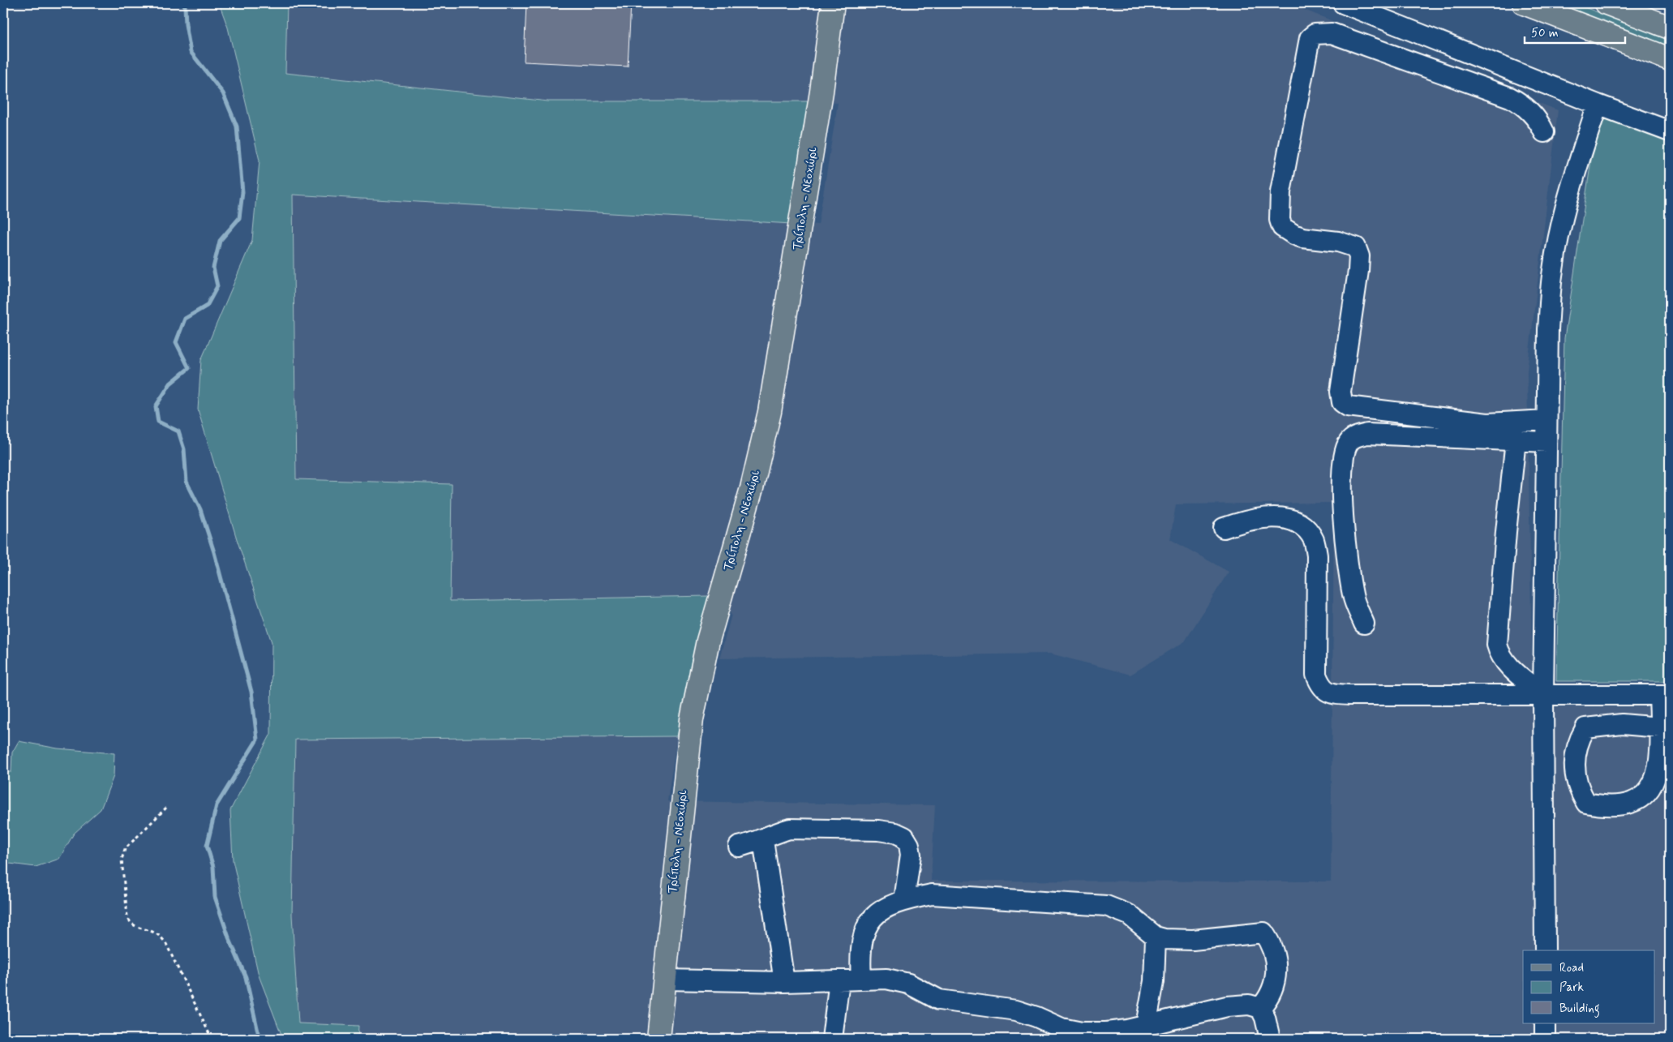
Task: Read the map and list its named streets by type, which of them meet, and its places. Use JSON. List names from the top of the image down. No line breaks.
{"streets":{"main road":["Τρίπολη - Νεοχώρι"]},"legend":["Road","Park","Building"],"scale_bar":"50 m"}
